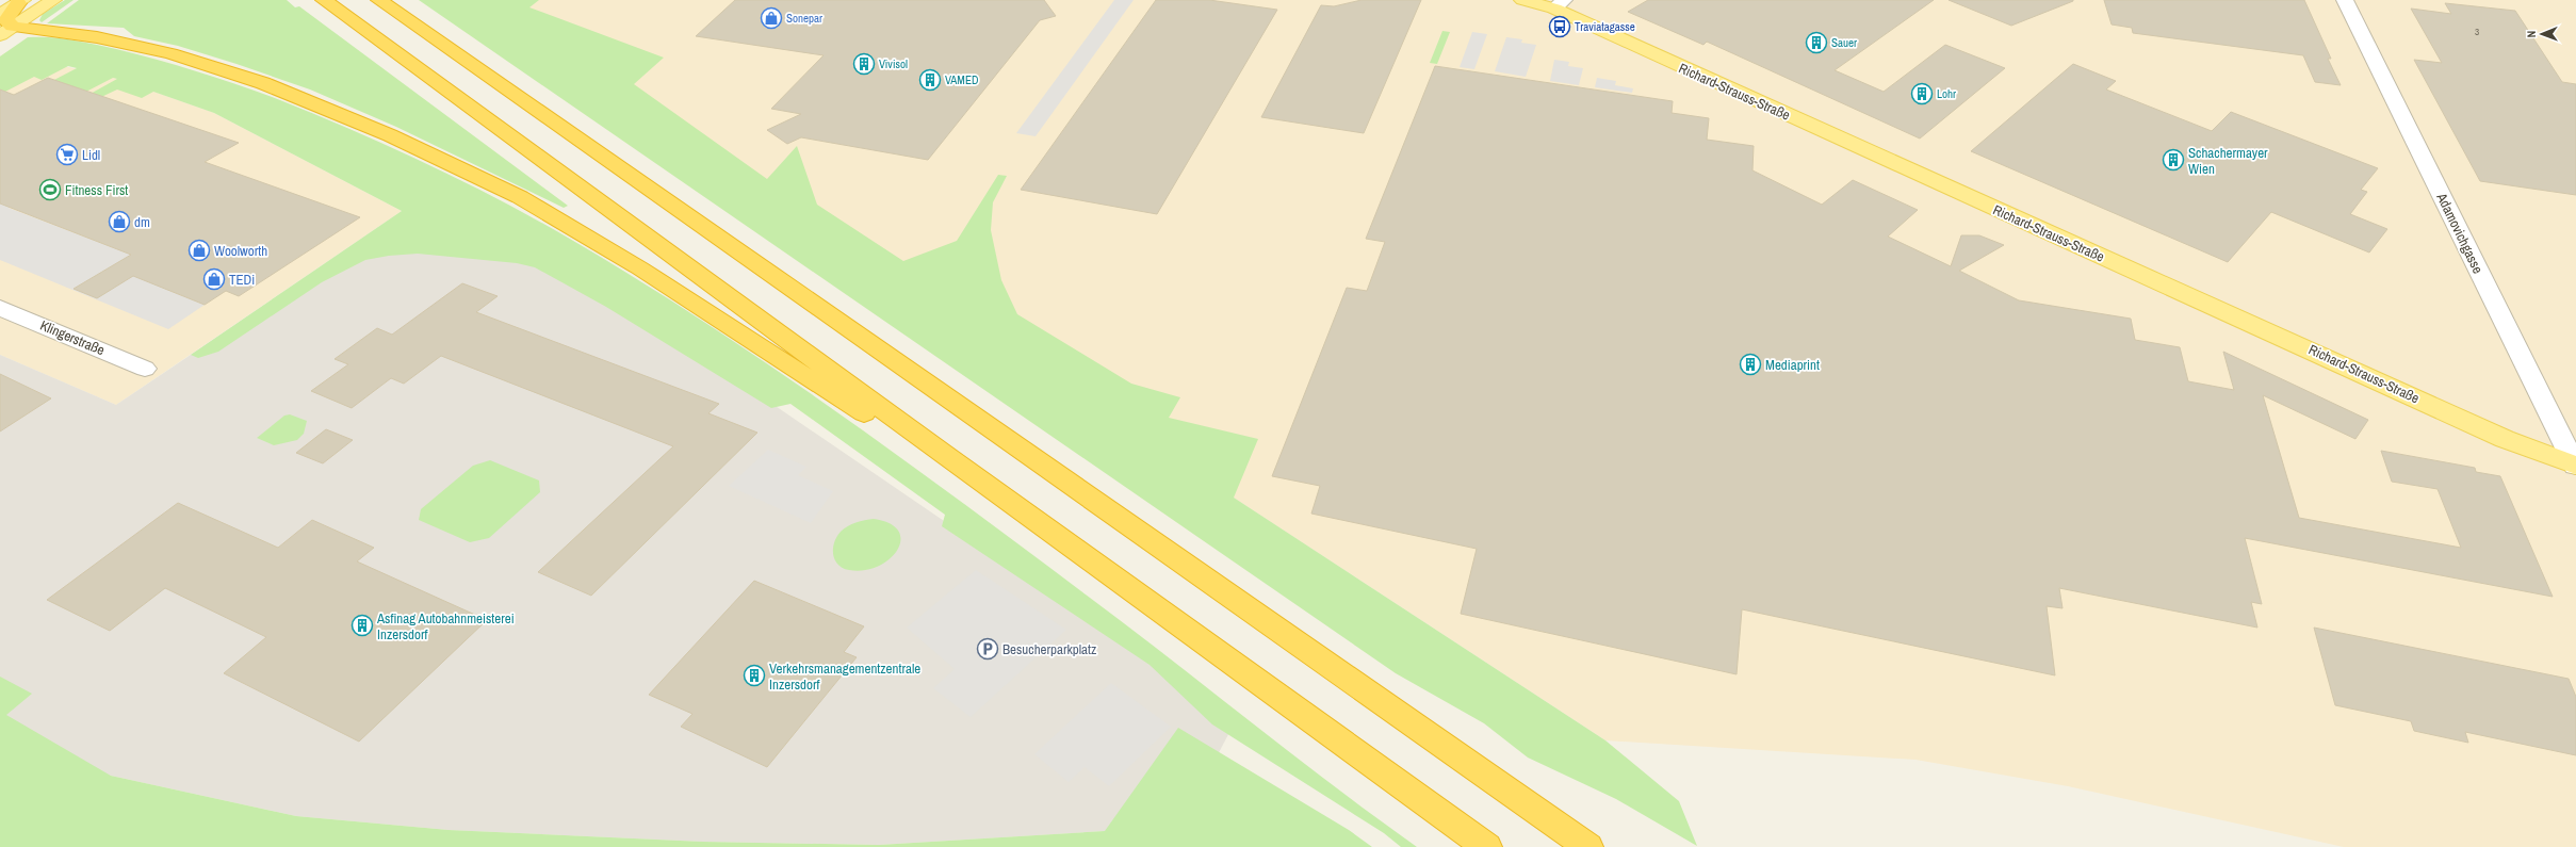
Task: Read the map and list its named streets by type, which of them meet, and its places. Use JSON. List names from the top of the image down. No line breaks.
{"streets":{"main road":["Richard-Strauss-Straße"],"street":["Adamovichgasse","Klingerstraße"]},"crossings":[["Richard-Strauss-Straße","Adamovichgasse"]],"places":{"shop":["Sonepar","dm","Woolworth","TEDi"],"bus stop":["Traviatagasse"],"building":["Sauer","Vivisol","VAMED","Lohr","Schachermayer Wien","Mediaprint","Asfinag Autobahnmeisterei Inzersdorf","Verkehrsmanagementzentrale Inzersdorf"],"supermarket":["Lidl"],"sports":["Fitness First"],"parking":["Besucherparkplatz"]},"house_numbers":["3"],"north":"left"}
